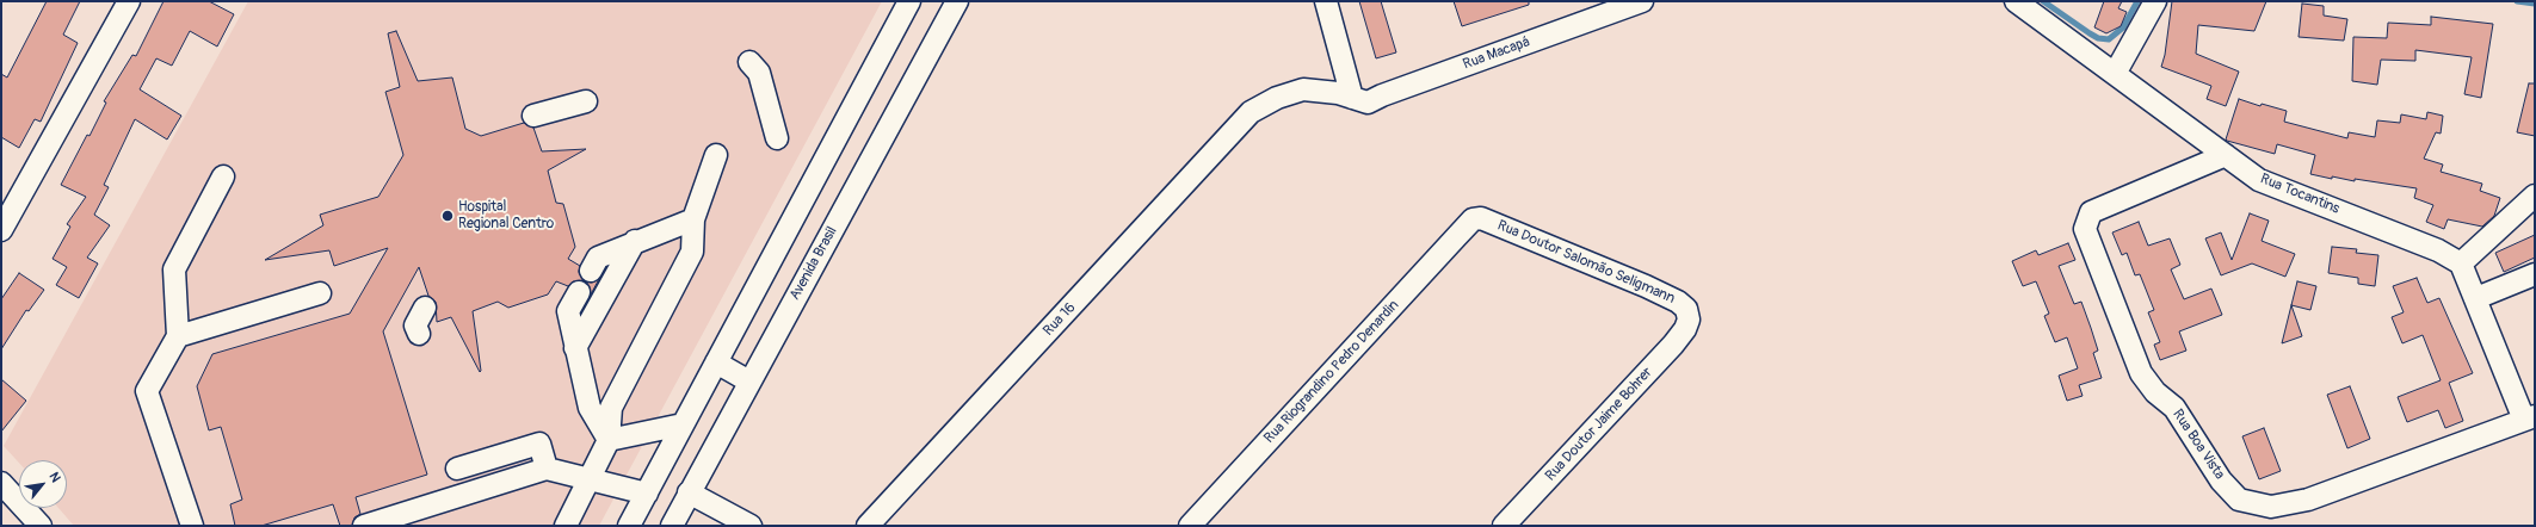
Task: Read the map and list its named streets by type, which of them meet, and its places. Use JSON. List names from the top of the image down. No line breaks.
{"streets":{"street":["Rua Macapá","Rua Tocantins","Rua Doutor Salomão Seligmann","Avenida Brasil","Rua 16","Rua Riograndino Pedro Denardin","Rua Doutor Jaime Bohrer","Rua Boa Vista"]},"crossings":[["Rua Macapá","Rua 16"],["Rua Tocantins","Rua Boa Vista"],["Rua Doutor Salomão Seligmann","Rua Riograndino Pedro Denardin"],["Rua Doutor Salomão Seligmann","Rua Doutor Jaime Bohrer"]],"places":["Hospital Regional Centro"],"north":"top right"}
